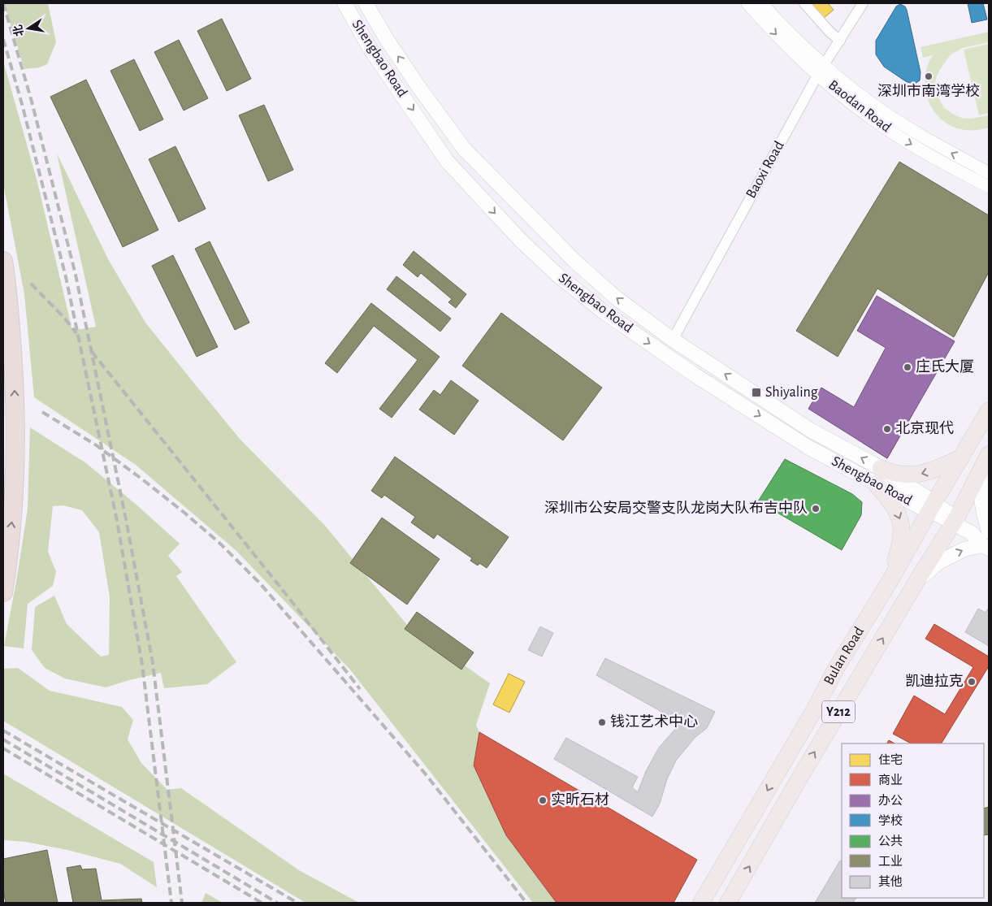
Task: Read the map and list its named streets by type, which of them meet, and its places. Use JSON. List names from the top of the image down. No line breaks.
{"streets":{"main road":["Shengbao Road","Bulan Road","Y212"],"street":["Baodan Road","Baoxi Road"]},"crossings":[["Shengbao Road","Baoxi Road"],["Shengbao Road","Bulan Road"],["Baodan Road","Baoxi Road"]],"places":{"other":["深圳市南湾学校","庄氏大厦","北京现代","深圳市公安局交警支队龙岗大队布吉中队","凯迪拉克","钱江艺术中心","实昕石材"],"transit":["Shiyaling"]},"legend":["住宅","商业","办公","学校","公共","工业","其他"],"north":"left"}
